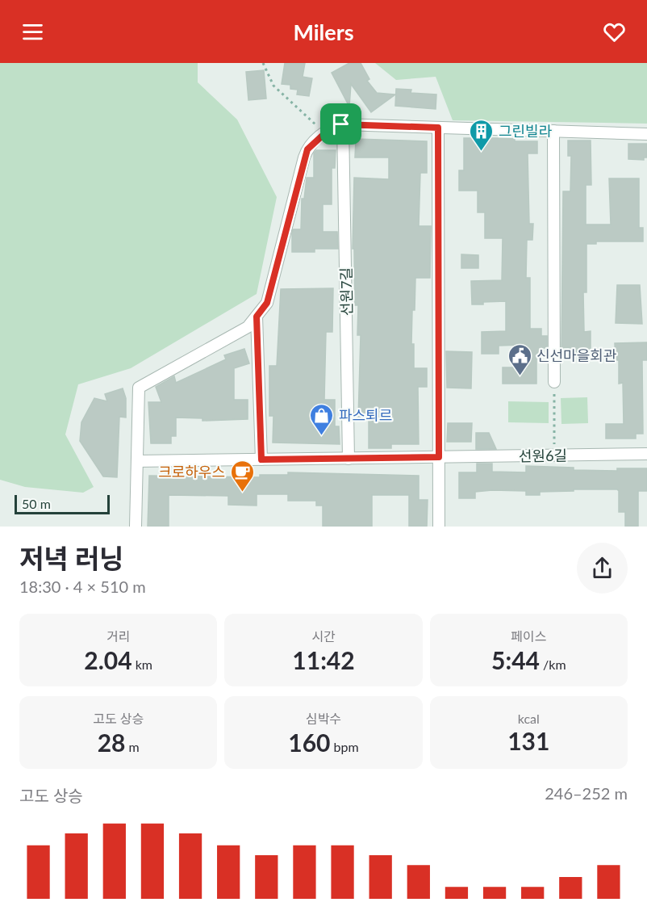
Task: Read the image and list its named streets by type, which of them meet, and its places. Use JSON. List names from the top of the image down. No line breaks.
{"streets":{"street":["선원7길","선원6길"]},"places":{"building":["그린빌라"],"public building":["신선마을회관"],"shop":["파스퇴르"],"cafe":["크로하우스"]},"scale_bar":"50 m","page":{"header":"Milers","scale":"50 m","heading":["저녁 러닝","18:30 · 4 × 510 m"],"stats":[["거리","2.04 km"],["시간","11:42"],["페이스","5:44 /km"],["고도 상승","28 m"],["심박수","160 bpm"],["kcal","131"]],"chart":["고도 상승","246–252 m"]}}
